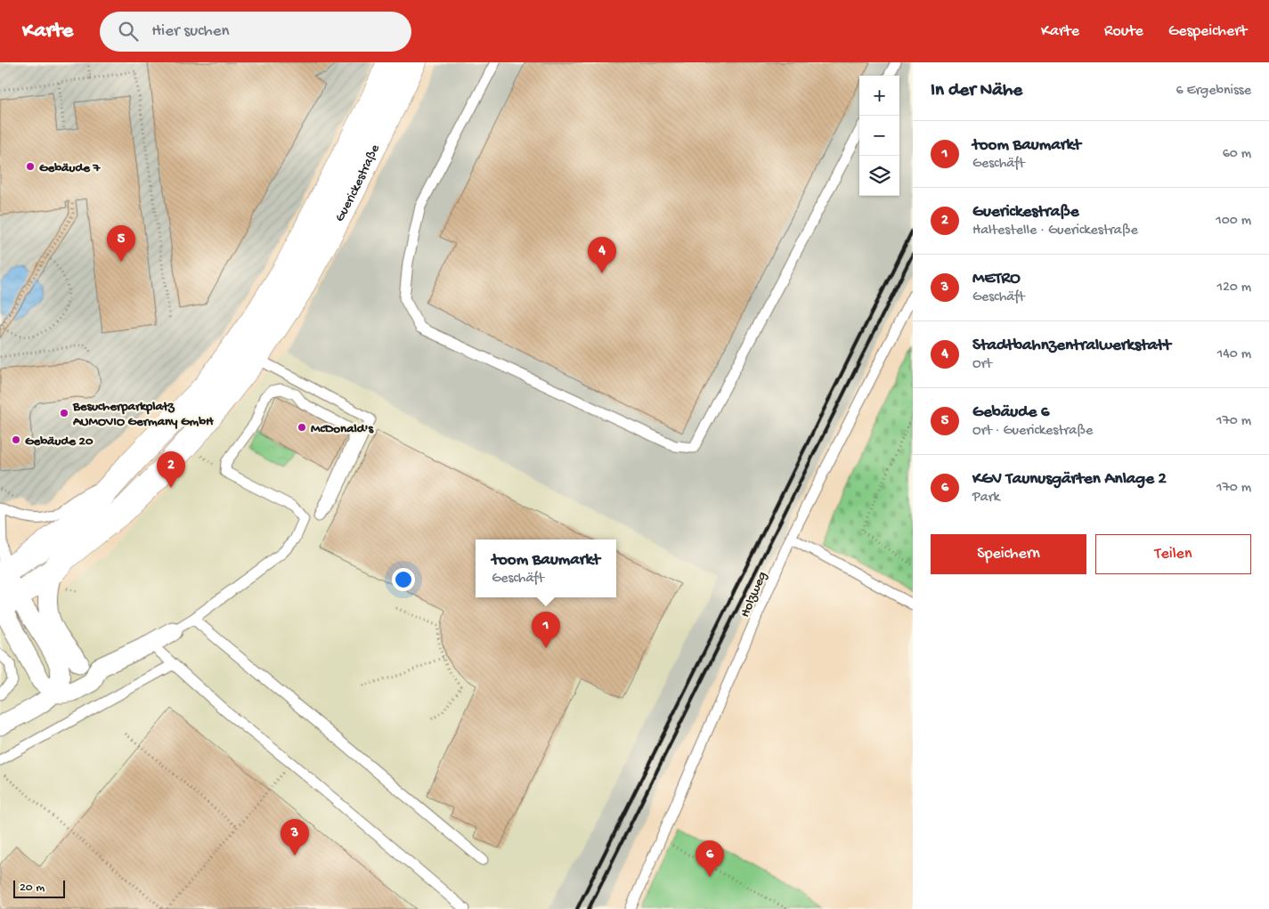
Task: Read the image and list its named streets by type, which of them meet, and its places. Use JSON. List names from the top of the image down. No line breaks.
{"streets":{"main road":["Guerickestraße"],"lane":["Holzweg"]},"places":["Gebäude 7","Besucherparkplatz AUMOVIO Germany GmbH","McDonald's","Gebäude 20"],"scale_bar":"20 m","page":{"header":"Karte","search":"Hier suchen","nav":["Karte","Route","Gespeichert"],"heading":["In der Nähe","6 Ergebnisse"],"map_buttons":["+","−"],"list":[{"mark":"1","name":"toom Baumarkt","note":"Geschäft","value":"60 m"},{"mark":"2","name":"Guerickestraße","note":"Haltestelle · Guerickestraße","value":"100 m"},{"mark":"3","name":"METRO","note":"Geschäft","value":"120 m"},{"mark":"4","name":"Stadtbahnzentralwerkstatt","note":"Ort","value":"140 m"},{"mark":"5","name":"Gebäude 6","note":"Ort · Guerickestraße","value":"170 m"},{"mark":"6","name":"KGV Taunusgärten Anlage 2","note":"Park","value":"170 m"}],"pins":["5","4","2","1","3","6"],"buttons":["Speichern","Teilen"],"popup":["toom Baumarkt","Geschäft"],"scale":"20 m"}}
